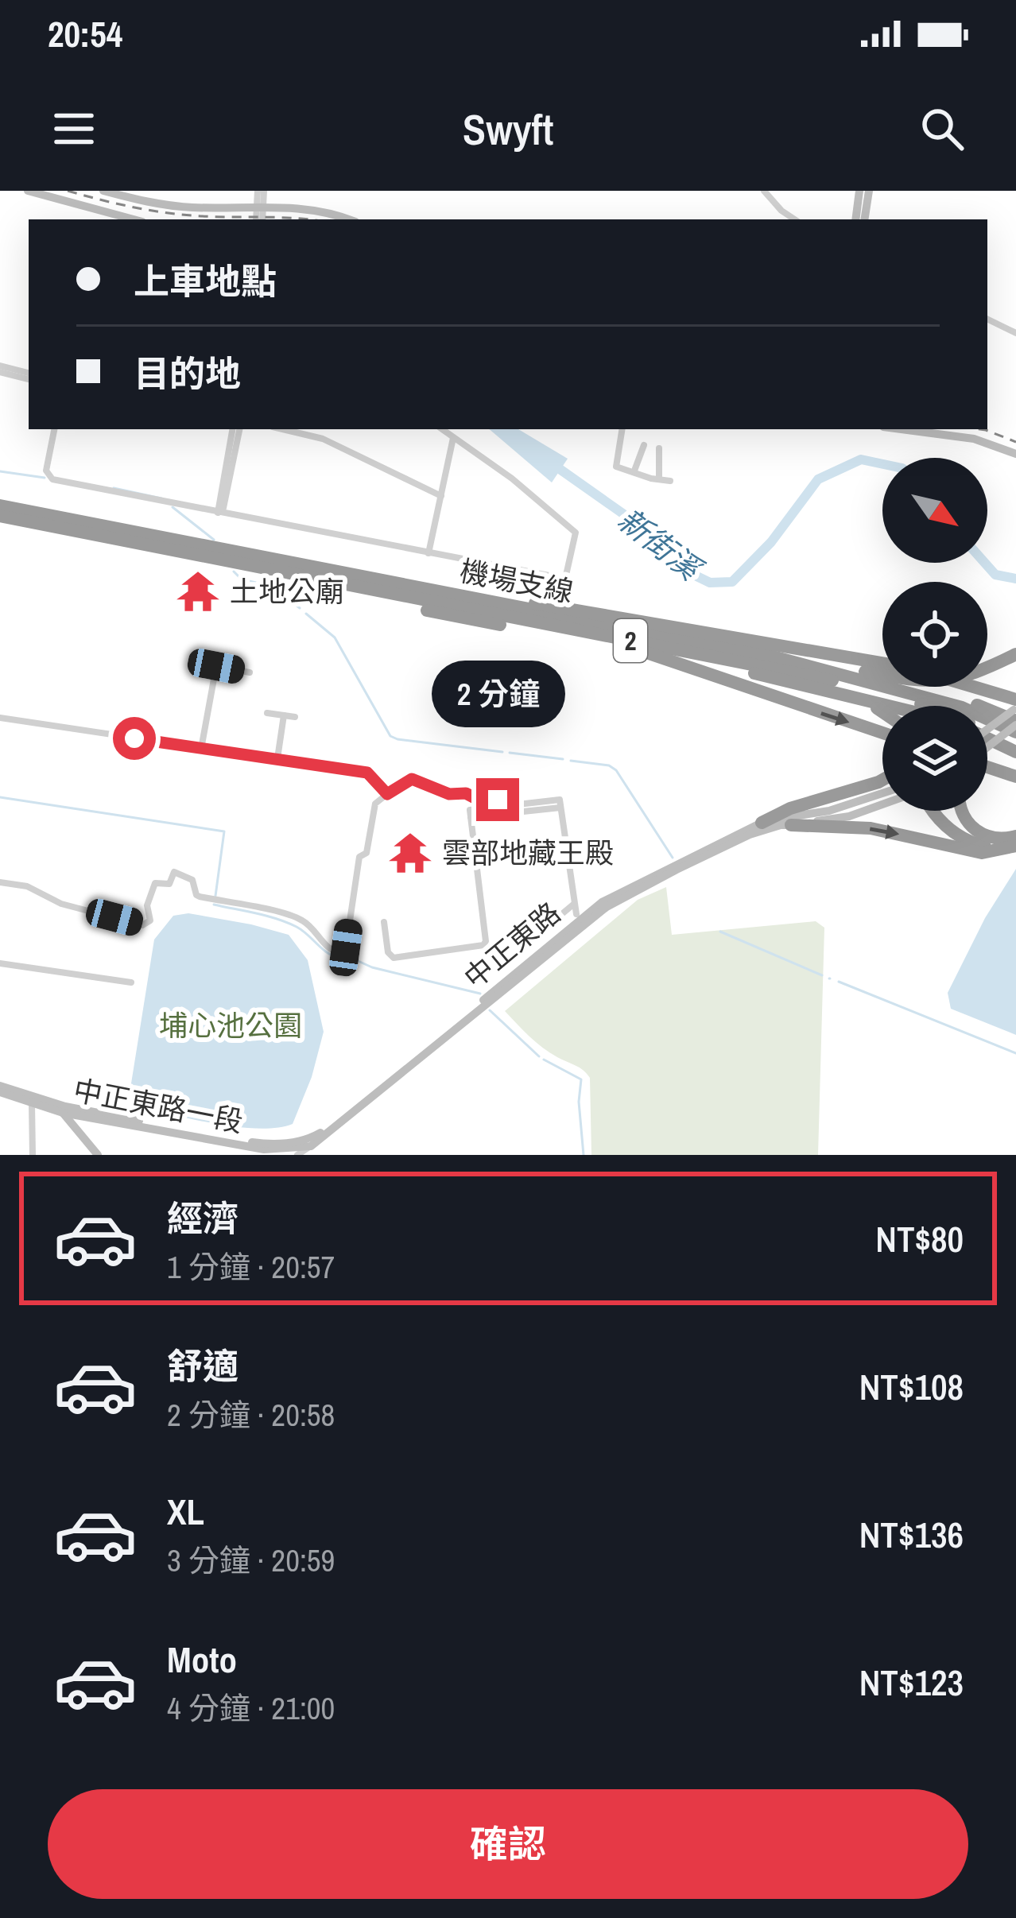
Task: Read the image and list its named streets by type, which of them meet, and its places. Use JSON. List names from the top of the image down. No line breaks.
{"streets":{"highway":["機場支線","2"],"main road":["中正東路","中正東路一段"]},"crossings":[["中正東路","中正東路一段"]],"water":["新街溪"],"parks":["埔心池公園"],"places":{"temple":["土地公廟","雲部地藏王殿"]},"north":"bottom right","page":{"status":"20:54","header":"Swyft","banner":["上車地點","目的地"],"bubble":"2 分鐘","list":[{"name":"經濟","note":"1 分鐘 · 20:57","value":"NT$80"},{"name":"舒適","note":"2 分鐘 · 20:58","value":"NT$108"},{"name":"XL","note":"3 分鐘 · 20:59","value":"NT$136"},{"name":"Moto","note":"4 分鐘 · 21:00","value":"NT$123"}],"buttons":"確認"}}
